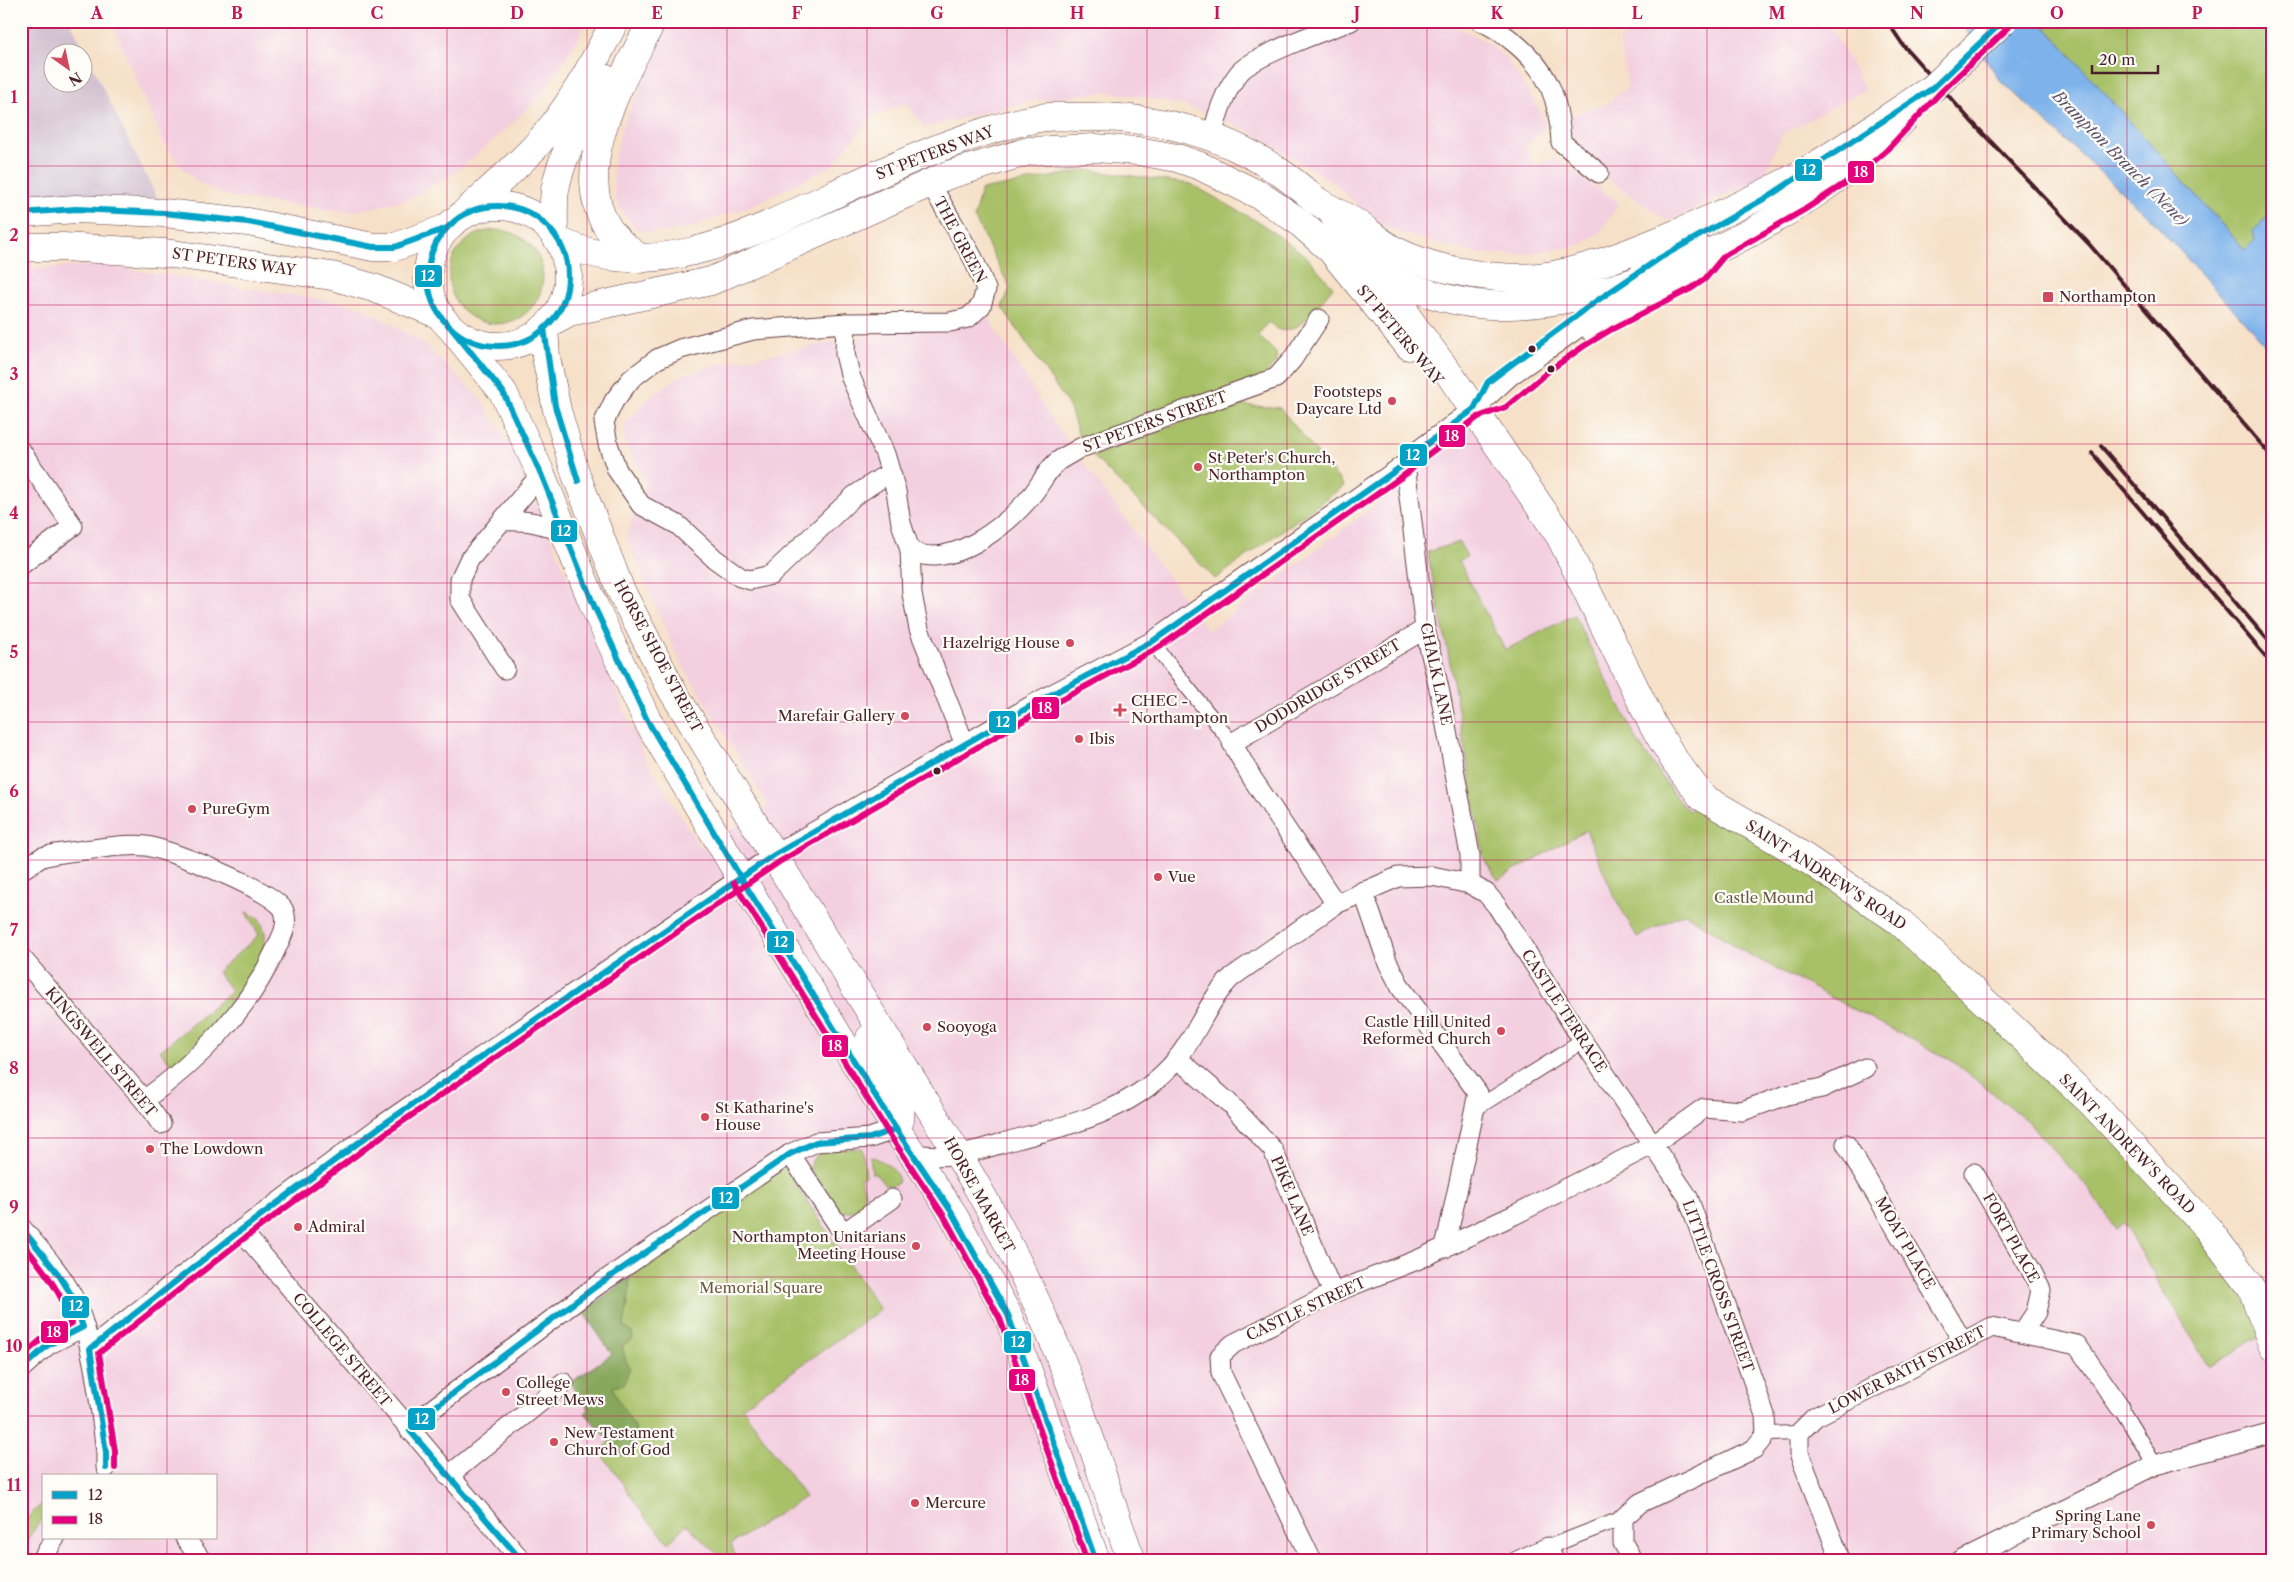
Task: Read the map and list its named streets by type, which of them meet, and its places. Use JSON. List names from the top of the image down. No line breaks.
{"streets":{"main road":["ST PETERS WAY","HORSE SHOE STREET","SAINT ANDREW'S ROAD","HORSE MARKET"],"street":["THE GREEN","ST PETERS STREET","CHALK LANE","DODDRIDGE STREET","CASTLE TERRACE","KINGSWELL STREET","PIKE LANE","FORT PLACE","MOAT PLACE","LITTLE CROSS STREET","CASTLE STREET","COLLEGE STREET","LOWER BATH STREET"]},"crossings":[["ST PETERS WAY","THE GREEN"],["ST PETERS WAY","HORSE SHOE STREET"],["ST PETERS WAY","SAINT ANDREW'S ROAD"],["HORSE SHOE STREET","HORSE MARKET"],["CHALK LANE","DODDRIDGE STREET"],["CHALK LANE","CASTLE TERRACE"],["CASTLE TERRACE","LITTLE CROSS STREET"],["CASTLE TERRACE","CASTLE STREET"],["PIKE LANE","CASTLE STREET"],["FORT PLACE","LOWER BATH STREET"],["MOAT PLACE","LOWER BATH STREET"],["LITTLE CROSS STREET","CASTLE STREET"]],"water":["Brampton Branch (Nene)"],"parks":["Castle Mound","Memorial Square"],"places":{"transit":["Northampton"],"other":["Footsteps Daycare Ltd","St Peter's Church, Northampton","Hazelrigg House","Marefair Gallery","Ibis","PureGym","Vue","Sooyoga","Castle Hill United Reformed Church","St Katharine's House","The Lowdown","Admiral","Northampton Unitarians Meeting House","College Street Mews","New Testament Church of God","Mercure","Spring Lane Primary School"],"health":["CHEC - Northampton"]},"lines":["transit line 12","transit line 18"],"legend":["12","18"],"scale_bar":"20 m","north":"bottom right","grid":{"columns":["A","B","C","D","E","F","G","H","I","J","K","L","M","N","O","P"],"rows":["1","2","3","4","5","6","7","8","9","10","11"]}}
